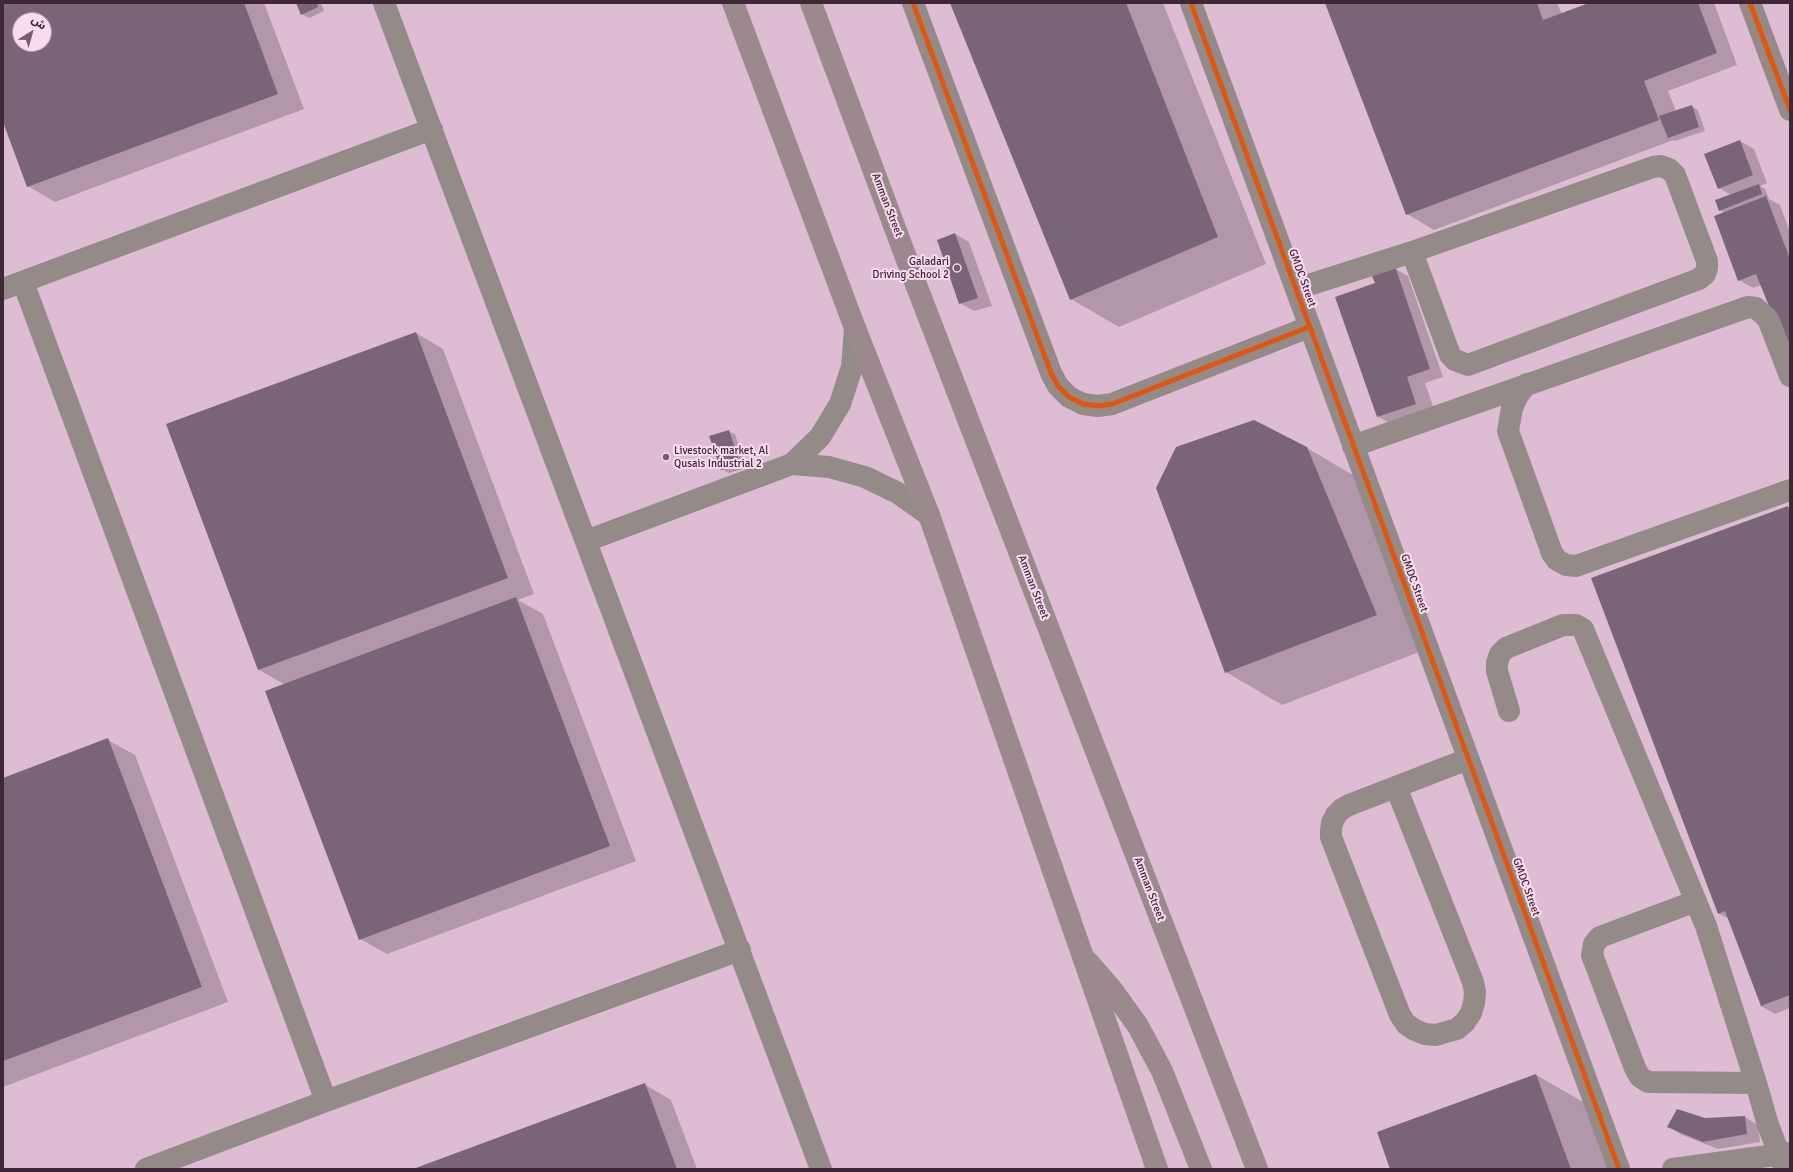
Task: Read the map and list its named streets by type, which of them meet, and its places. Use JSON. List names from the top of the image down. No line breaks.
{"streets":{"main road":["Amman Street"],"street":["GMDC Street"]},"places":["Galadari Driving School 2","Livestock market, Al Qusais Industrial 2"],"north":"top right"}
